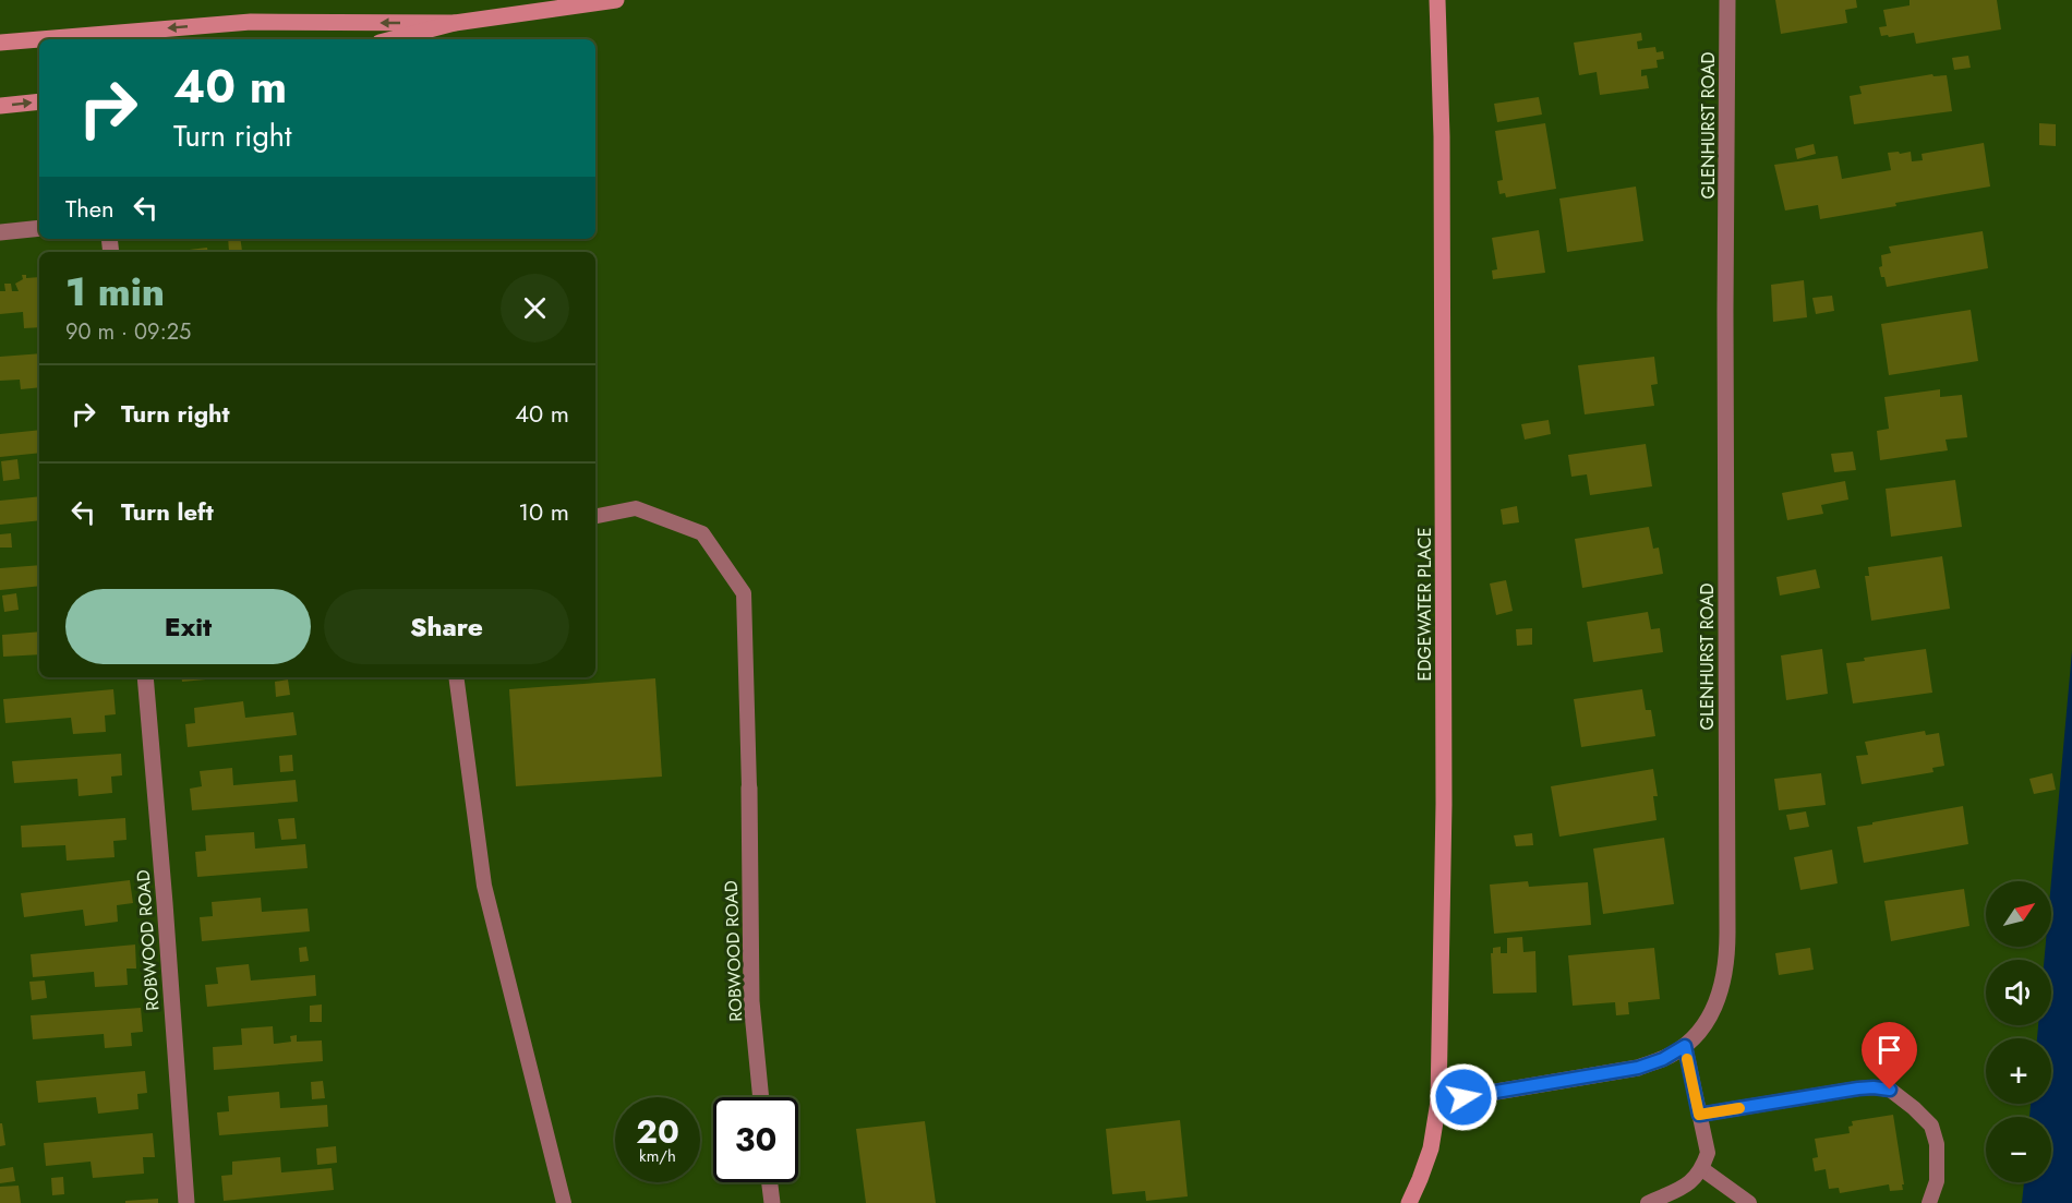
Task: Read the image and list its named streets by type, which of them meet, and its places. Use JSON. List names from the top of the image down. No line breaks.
{"streets":{"street":["GLENHURST ROAD","EDGEWATER PLACE","ROBWOOD ROAD"]},"crossings":[["GLENHURST ROAD","EDGEWATER PLACE"]],"north":"top right","page":{"turn":["40 m","Turn right"],"then":"Then","heading":["1 min","90 m · 09:25"],"list":[{"name":"Turn right","value":"40 m"},{"name":"Turn left","value":"10 m"}],"buttons":["Exit","Share"],"map_buttons":["+","−"],"speed":"20 km/h","limit":"30"}}
